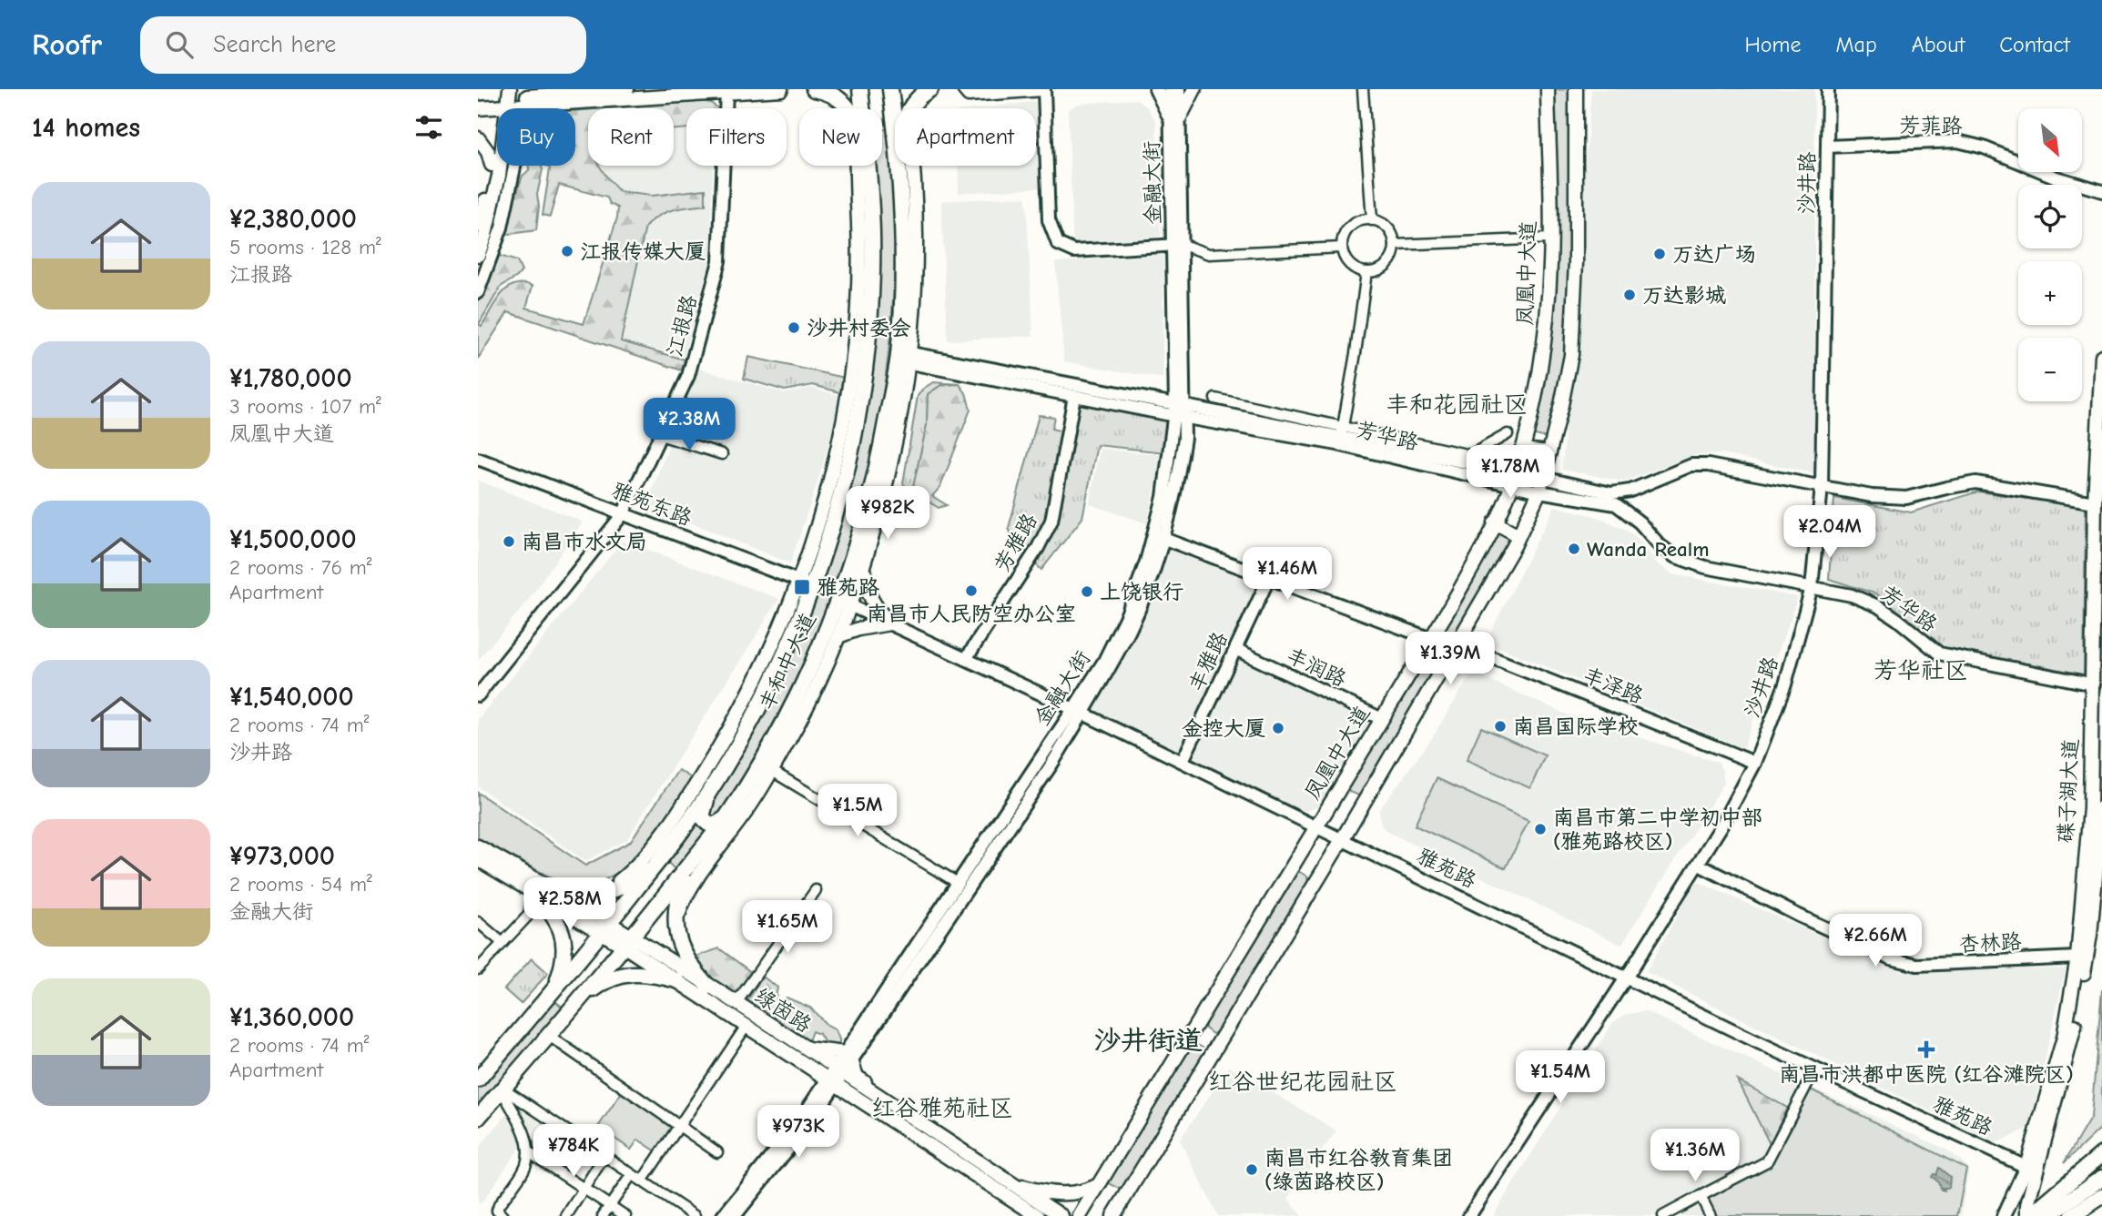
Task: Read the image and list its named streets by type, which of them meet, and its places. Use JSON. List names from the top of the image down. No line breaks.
{"streets":{"main road":["凤凰中大道","丰和中大道","碟子湖大道","绿茵路"],"street":["芳菲路","金融大街","沙井路","江报路","芳华路","雅苑东路","芳雅路","丰雅路","丰润路","丰泽路","雅苑路","杏林路"]},"crossings":[["芳菲路","沙井路"],["金融大街","芳华路"],["金融大街","雅苑路"],["金融大街","绿茵路"],["沙井路","芳华路"],["沙井路","丰泽路"],["沙井路","雅苑路"],["沙井路","杏林路"],["凤凰中大道","芳华路"],["凤凰中大道","丰润路"],["凤凰中大道","雅苑路"],["江报路","雅苑东路"],["芳华路","芳雅路"],["芳华路","丰和中大道"],["芳华路","碟子湖大道"],["雅苑东路","丰和中大道"],["芳雅路","雅苑路"],["丰和中大道","雅苑路"],["丰和中大道","绿茵路"],["丰雅路","丰润路"],["丰雅路","雅苑路"],["碟子湖大道","雅苑路"],["碟子湖大道","杏林路"]],"districts":["丰和花园社区","芳华社区","沙井街道","红谷世纪花园社区","红谷雅苑社区"],"places":{"other":["江报传媒大厦","万达广场","万达影城","沙井村委会","南昌市水文局","Wanda Realm","南昌市人民防空办公室","上饶银行","南昌国际学校","金控大厦","南昌市第二中学初中部 (雅苑路校区)","南昌市红谷教育集团 (绿茵路校区)"],"transit":["雅苑路"],"health":["南昌市洪都中医院 (红谷滩院区)"]},"north":"bottom right","page":{"header":"Roofr","search":"Search here","nav":["Home","Map","About","Contact"],"heading":"14 homes","map_buttons":["+","−"],"chip":["Buy","Rent","Filters","New","Apartment"],"list":[{"name":"¥2,380,000","note":"5 rooms · 128 m² · 江报路"},{"name":"¥1,780,000","note":"3 rooms · 107 m² · 凤凰中大道"},{"name":"¥1,500,000","note":"2 rooms · 76 m² · Apartment"},{"name":"¥1,540,000","note":"2 rooms · 74 m² · 沙井路"},{"name":"¥973,000","note":"2 rooms · 54 m² · 金融大街"},{"name":"¥1,360,000","note":"2 rooms · 74 m² · Apartment"}],"price":["¥2.38M","¥1.78M","¥982K","¥2.04M","¥1.46M","¥1.39M","¥1.5M","¥2.58M","¥1.65M","¥2.66M","¥1.54M","¥973K","¥784K","¥1.36M"]}}
